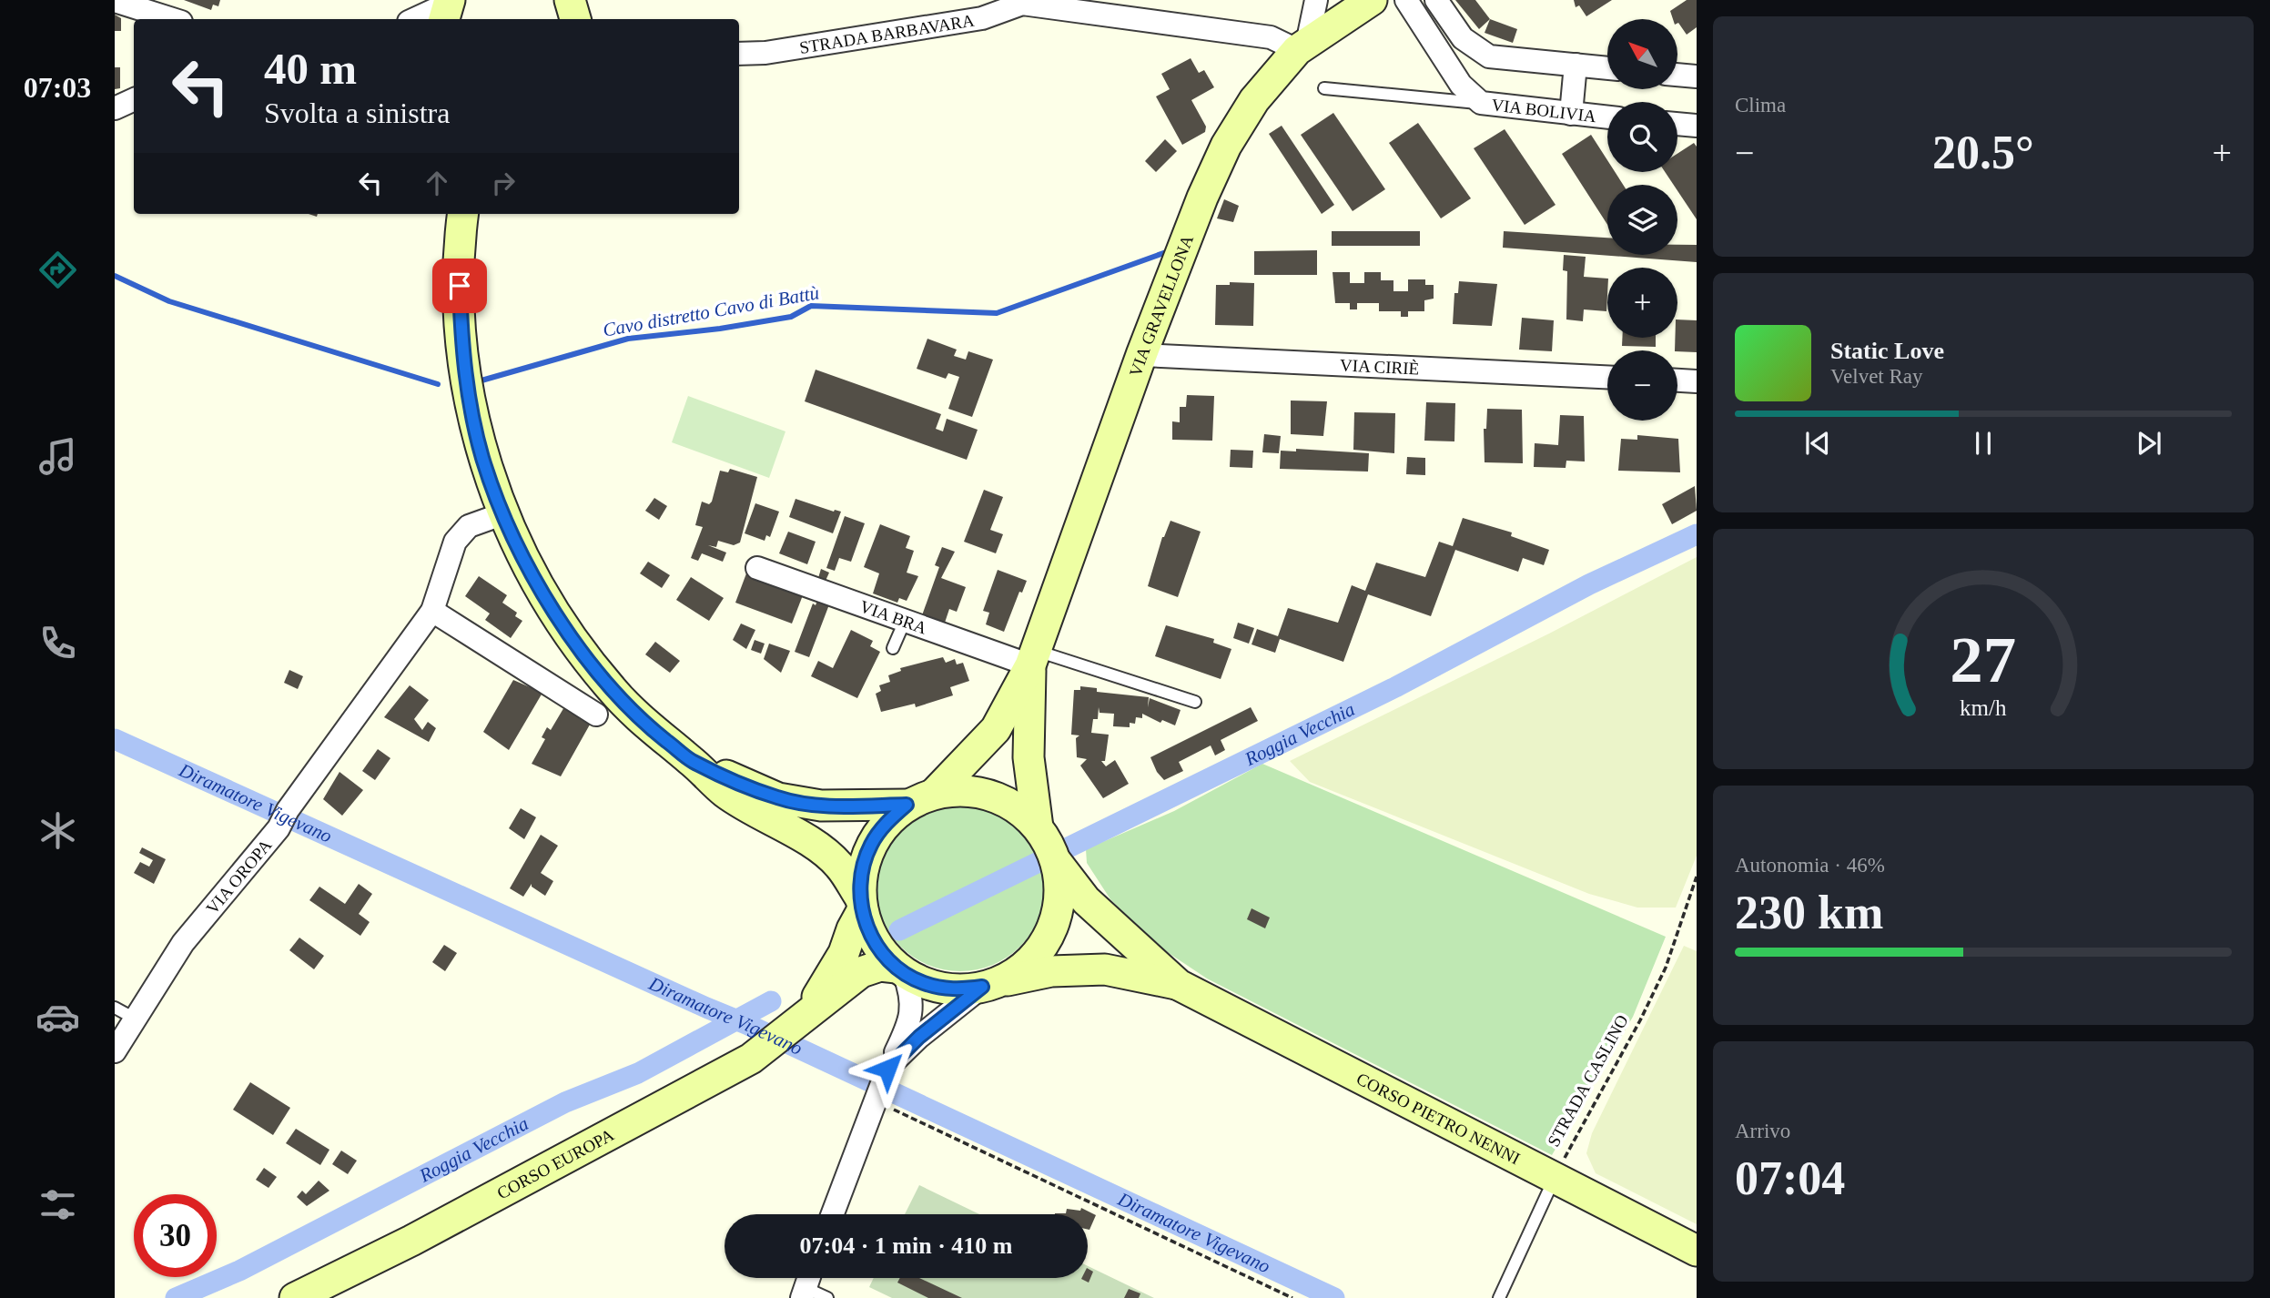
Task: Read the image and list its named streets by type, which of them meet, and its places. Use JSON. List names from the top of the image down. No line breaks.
{"streets":{"main road":["VIA GRAVELLONA","CORSO PIETRO NENNI","CORSO EUROPA"],"street":["STRADA BARBAVARA","VIA BOLIVIA","VIA CIRIÈ","VIA BRA","VIA OROPA"],"path":["STRADA CASLINO"]},"crossings":[["STRADA BARBAVARA","VIA GRAVELLONA"],["VIA GRAVELLONA","VIA CIRIÈ"],["VIA GRAVELLONA","VIA BRA"],["VIA GRAVELLONA","CORSO PIETRO NENNI"],["VIA GRAVELLONA","CORSO EUROPA"],["STRADA CASLINO","CORSO PIETRO NENNI"],["CORSO PIETRO NENNI","CORSO EUROPA"]],"water":["Cavo distretto Cavo di Battù","Roggia Vecchia","Diramatore Vigevano"],"north":"top left","page":{"tabs":"07:03","tile":["Clima",["Autonomia · 46%","230 km"],["Arrivo","07:04"]],"map_buttons":["+","−"],"turn":["40 m","Svolta a sinistra"],"heat":["−","20.5°","+"],"song":["Static Love","Velvet Ray"],"limit":"30","trip":"07:04 · 1 min · 410 m","gauge":["27","km/h"]}}
